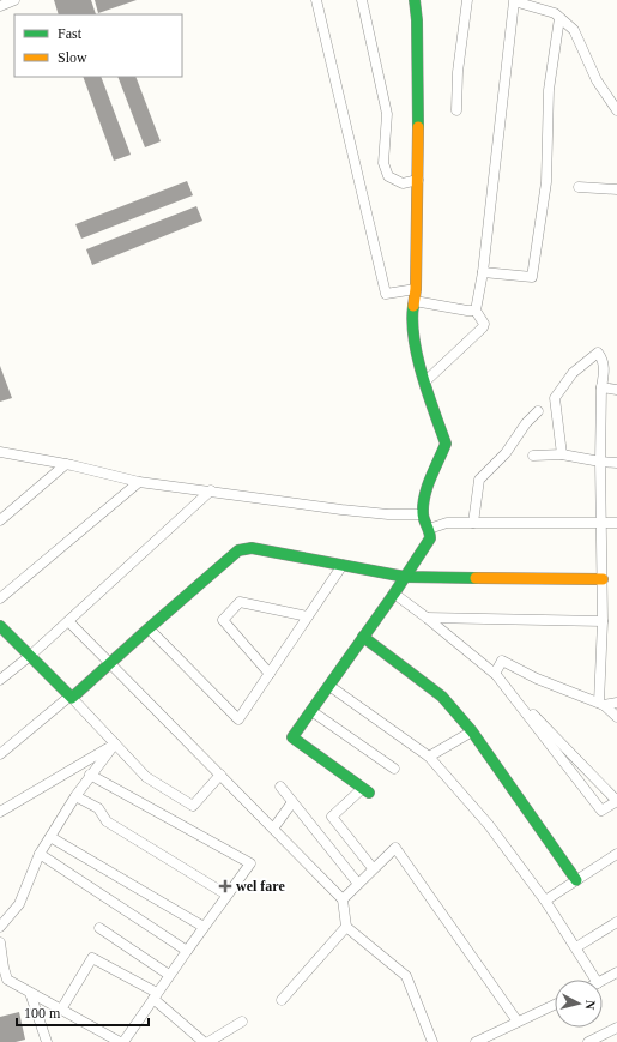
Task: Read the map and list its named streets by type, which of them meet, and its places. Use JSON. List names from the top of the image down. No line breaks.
{"places":{"health":["wel fare"]},"legend":["Fast","Slow"],"scale_bar":"100 m","north":"right"}
